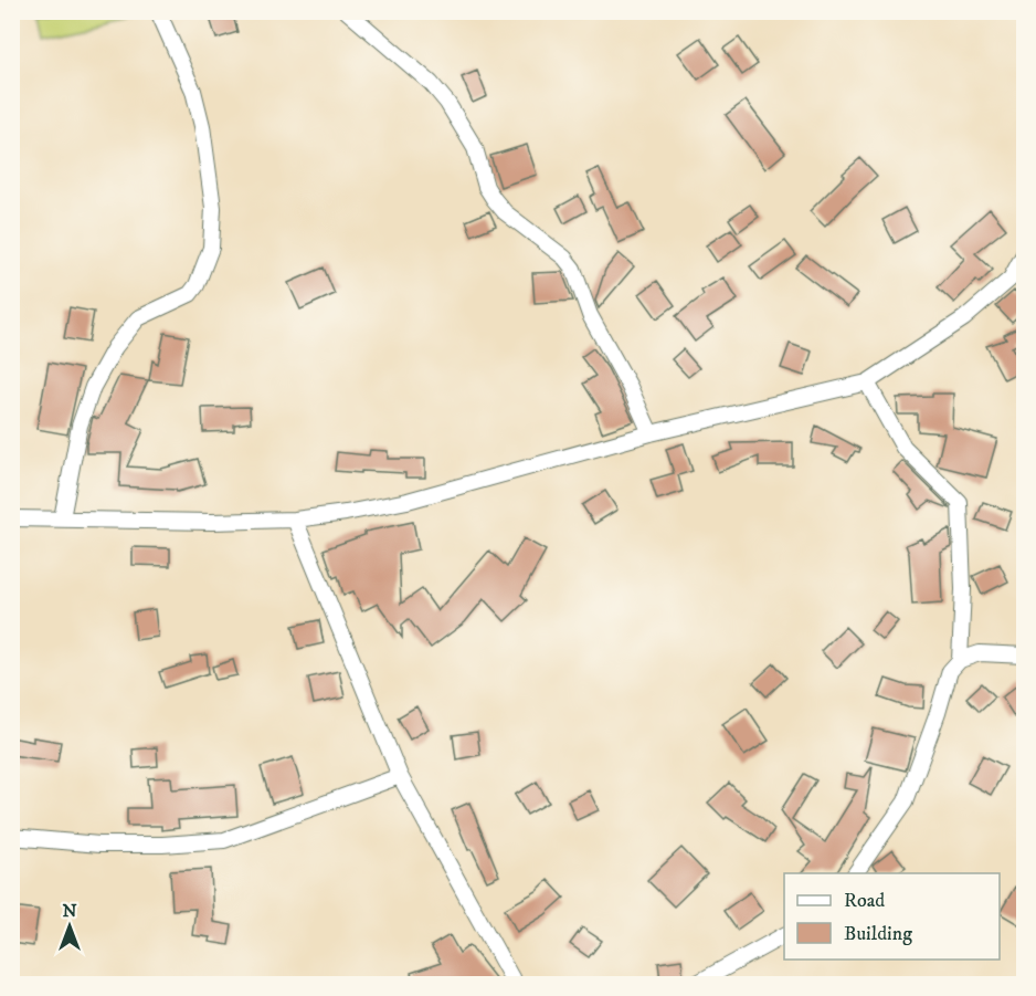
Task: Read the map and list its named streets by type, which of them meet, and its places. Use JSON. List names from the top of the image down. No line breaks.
{"legend":["Road","Building"],"north":"top"}
